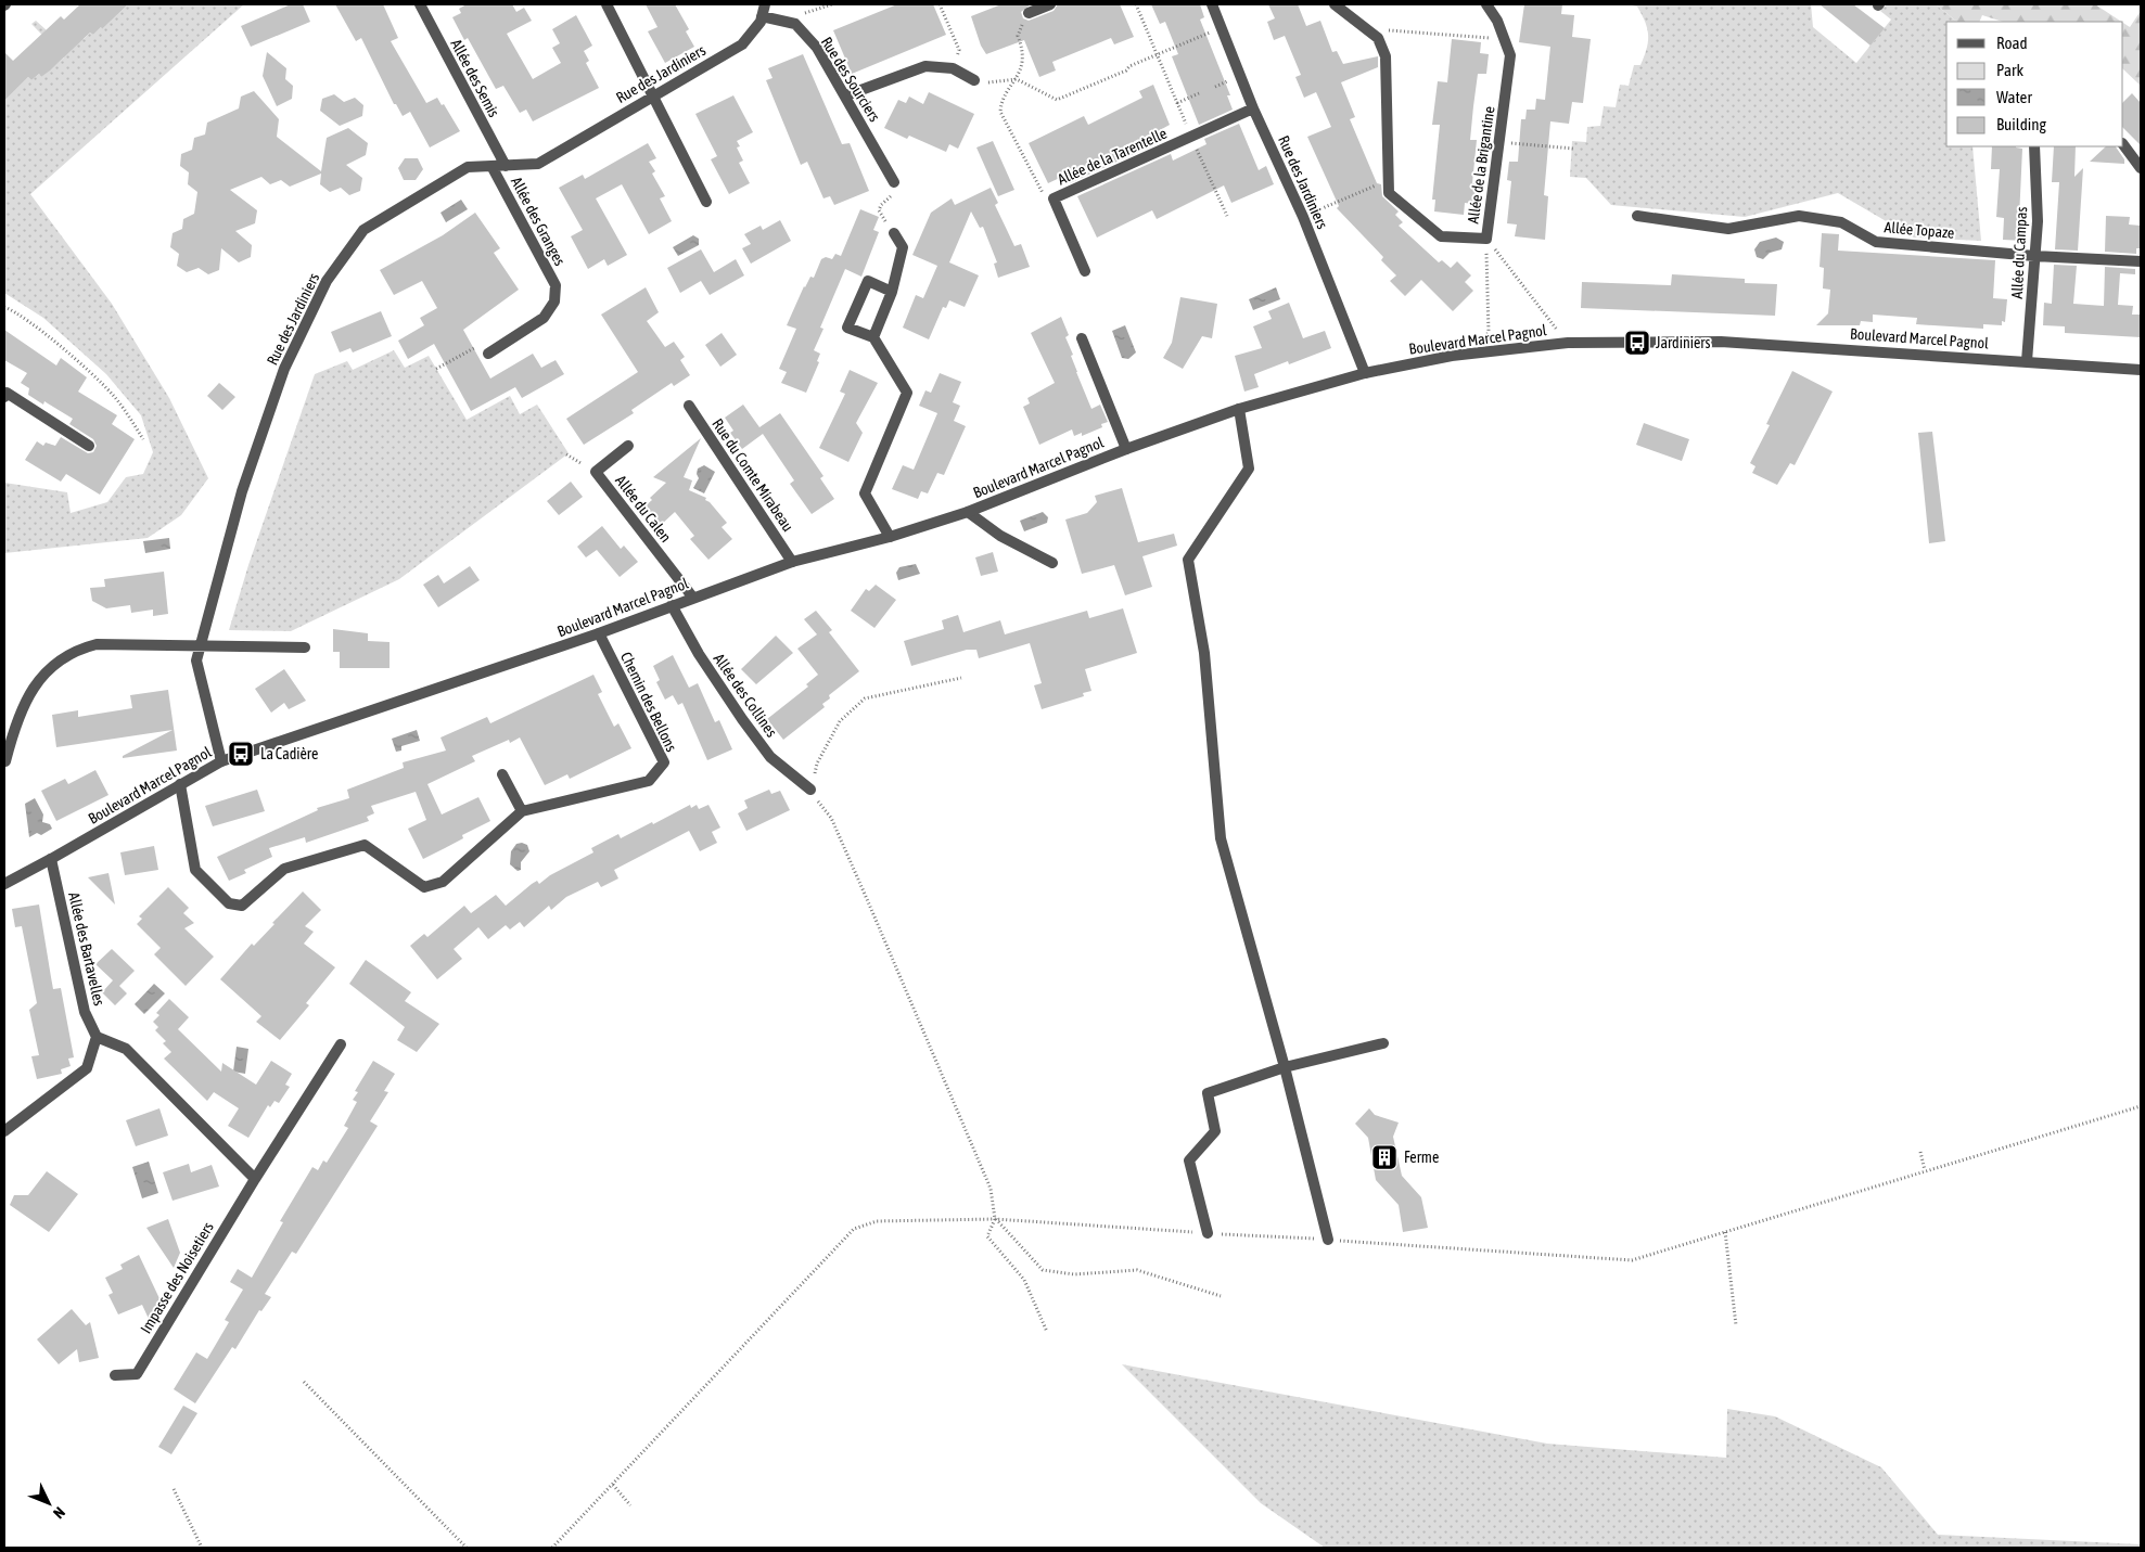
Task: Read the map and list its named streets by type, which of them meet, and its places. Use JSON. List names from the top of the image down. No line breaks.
{"streets":{"street":["Rue des Jardiniers","Allée des Semis","Rue des Sourciers","Allée de la Tarentelle","Allée de la Brigantine","Allée des Granges","Allée Topaze","Allée du Campas","Boulevard Marcel Pagnol","Rue du Comte Mirabeau","Allée du Calen","Allée des Collines","Chemin des Bellons","Allée des Bartavelles","Impasse des Noisetiers"]},"crossings":[["Rue des Jardiniers","Allée des Semis"],["Rue des Jardiniers","Allée de la Tarentelle"],["Rue des Jardiniers","Allée des Granges"],["Rue des Jardiniers","Boulevard Marcel Pagnol"],["Allée Topaze","Allée du Campas"],["Allée du Campas","Boulevard Marcel Pagnol"],["Boulevard Marcel Pagnol","Rue du Comte Mirabeau"],["Boulevard Marcel Pagnol","Allée du Calen"],["Boulevard Marcel Pagnol","Allée des Collines"],["Boulevard Marcel Pagnol","Chemin des Bellons"],["Boulevard Marcel Pagnol","Allée des Bartavelles"]],"places":{"bus stop":["Jardiniers","La Cadière"],"building":["Ferme"]},"legend":["Road","Park","Water","Building"],"north":"bottom right"}
